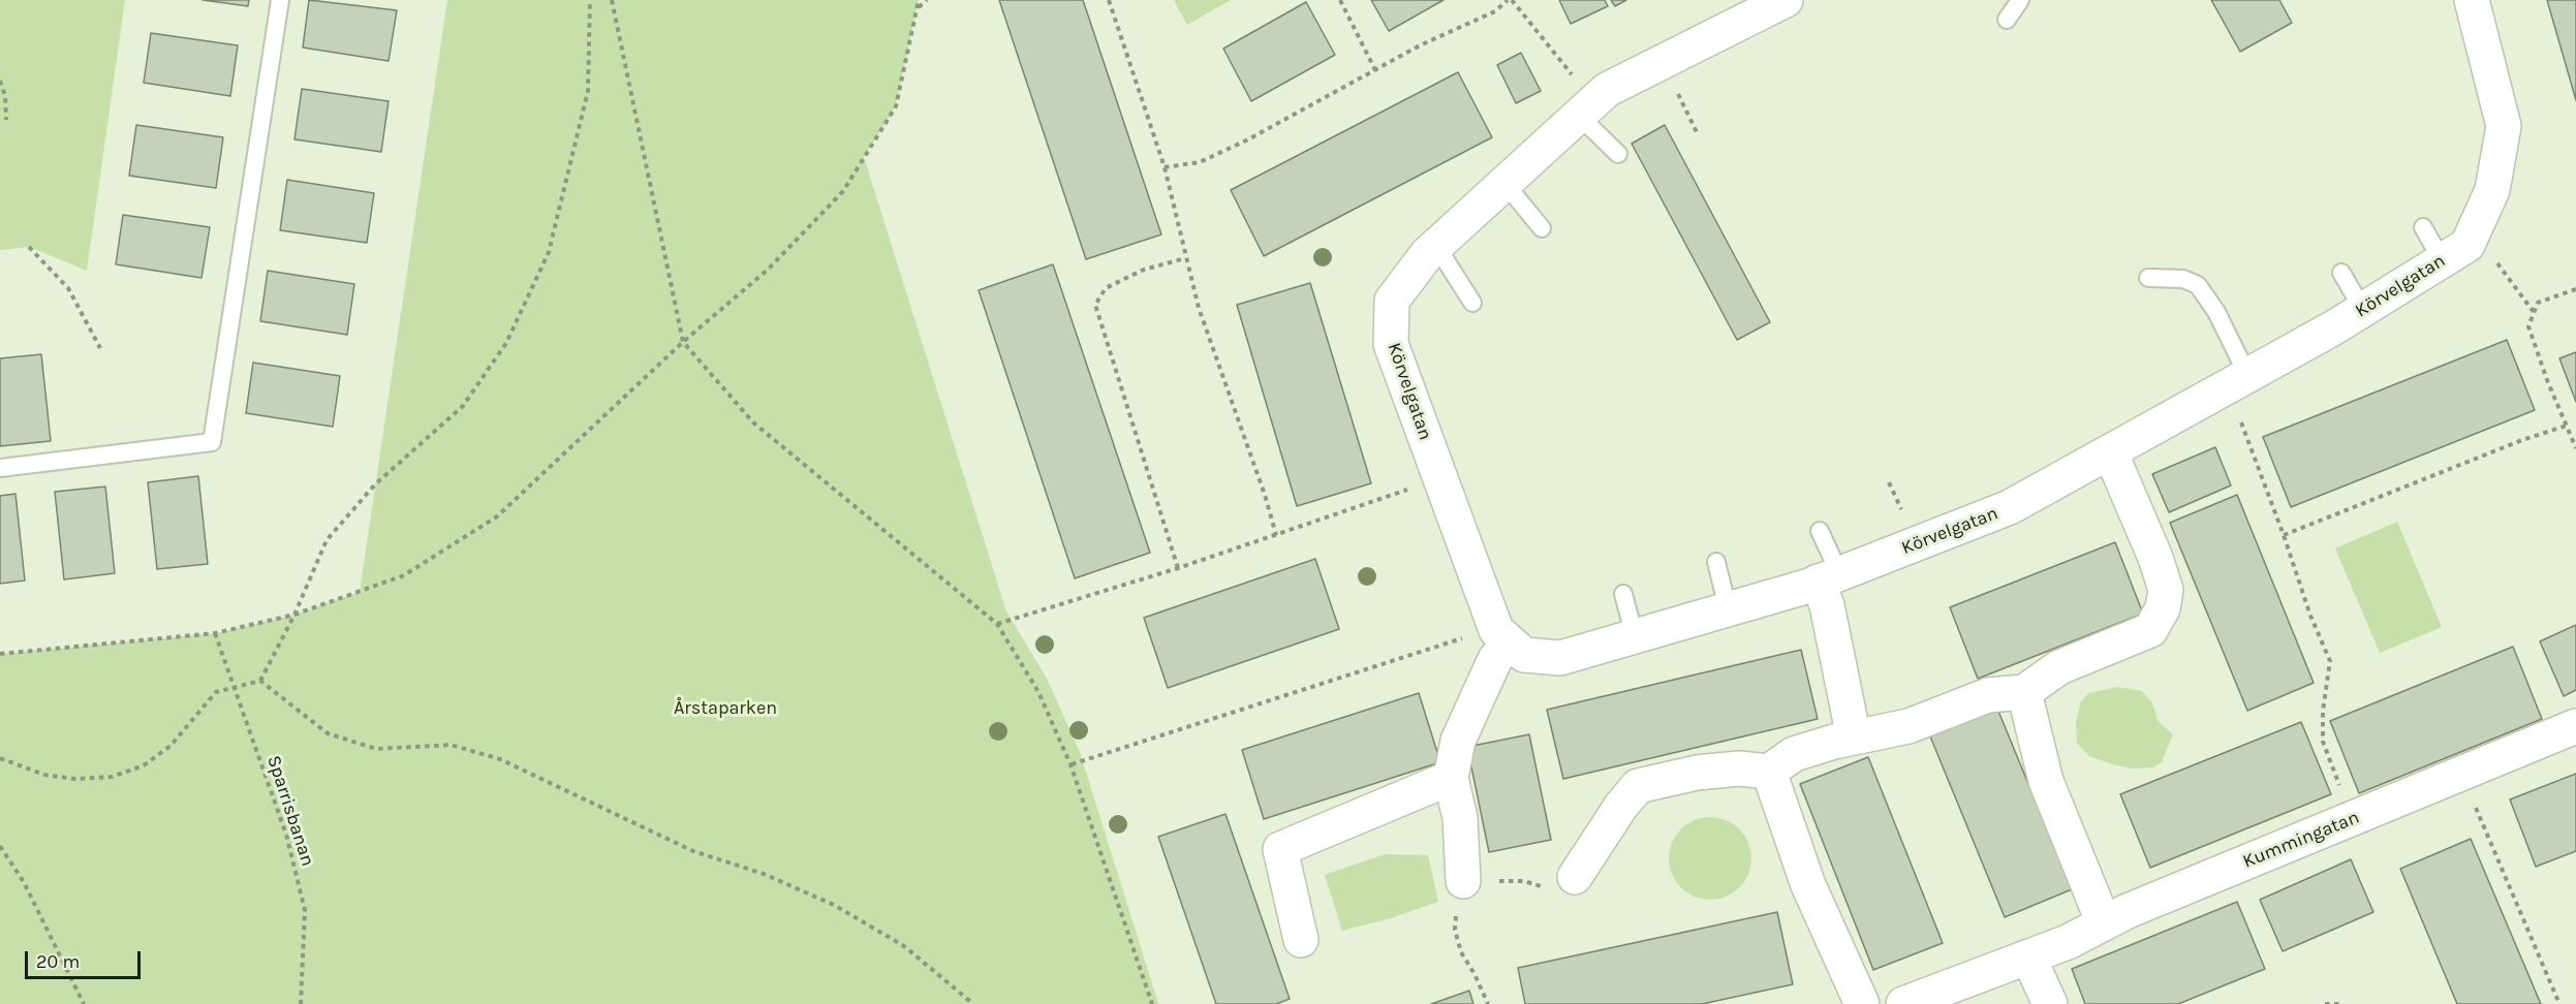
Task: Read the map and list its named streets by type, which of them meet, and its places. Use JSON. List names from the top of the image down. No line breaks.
{"streets":{"street":["Körvelgatan","Kummingatan"],"path":["Sparrisbanan"]},"parks":["Årstaparken"],"scale_bar":"20 m"}
